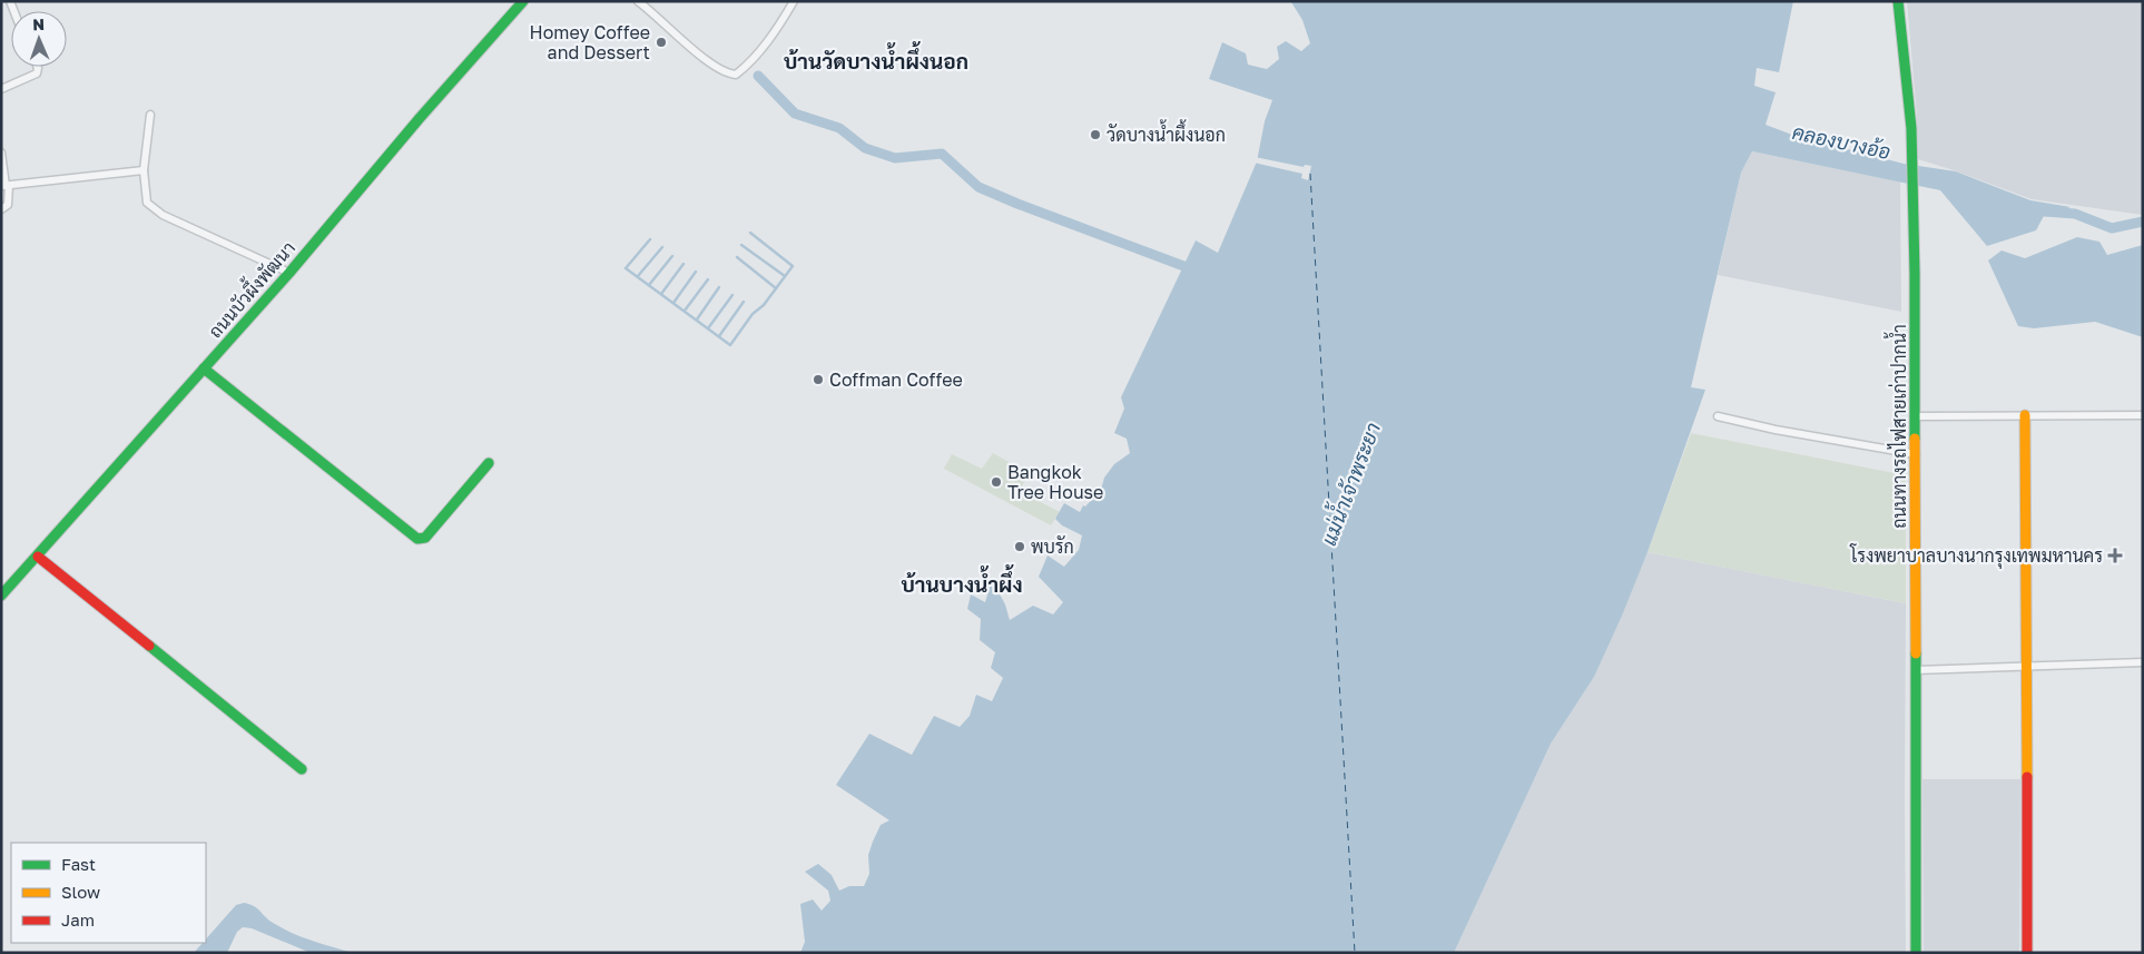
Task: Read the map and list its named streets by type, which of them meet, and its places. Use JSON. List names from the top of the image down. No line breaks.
{"streets":{"street":["ถนนบัวผึ้งพัฒนา","ถนนทางรถไฟสายเก่าปากน้ำ"]},"districts":["บ้านวัดบางน้ำผึ้งนอก","บ้านบางน้ำผึ้ง"],"water":["คลองบางอ้อ","แม่น้ำเจ้าพระยา"],"places":{"other":["Homey Coffee and Dessert","วัดบางน้ำผึ้งนอก","Coffman Coffee","Bangkok Tree House","พบรัก"],"health":["โรงพยาบาลบางนากรุงเทพมหานคร"]},"legend":["Fast","Slow","Jam"],"north":"top"}
